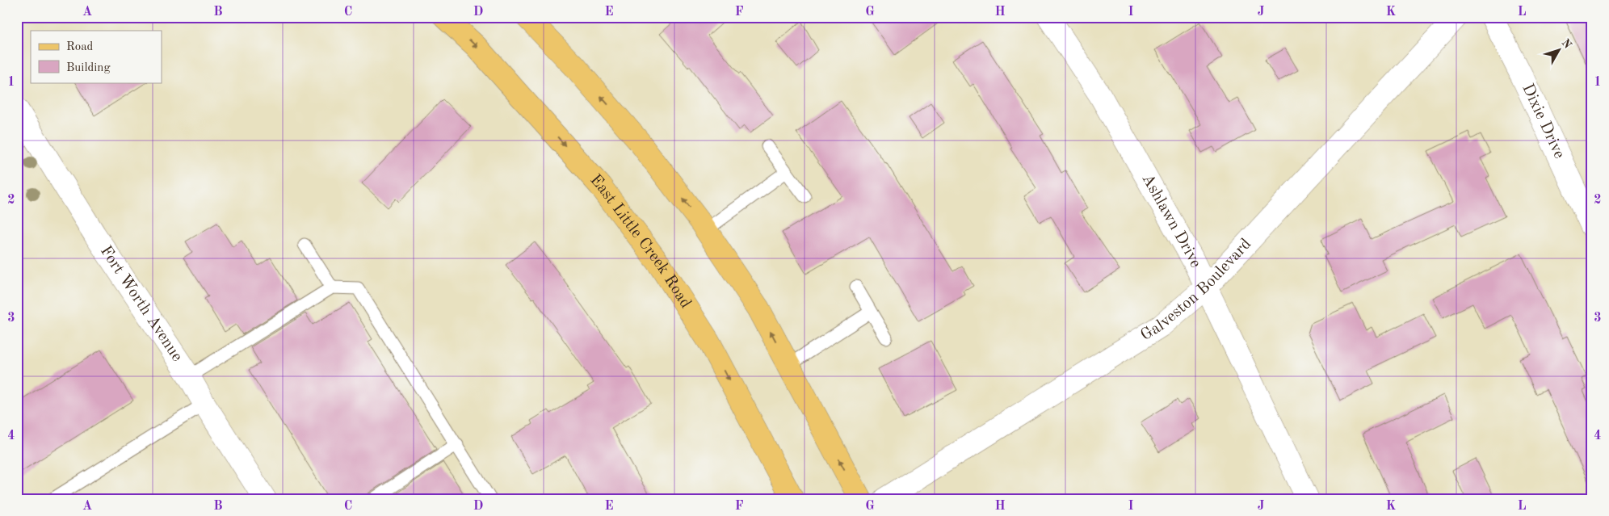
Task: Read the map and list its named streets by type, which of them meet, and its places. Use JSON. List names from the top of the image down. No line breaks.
{"streets":{"main road":["East Little Creek Road"],"street":["Dixie Drive","Ashlawn Drive","Galveston Boulevard","Fort Worth Avenue"]},"crossings":[["Ashlawn Drive","Galveston Boulevard"]],"legend":["Road","Building"],"north":"top right","grid":{"columns":["A","B","C","D","E","F","G","H","I","J","K","L"],"rows":["1","2","3","4"]}}
